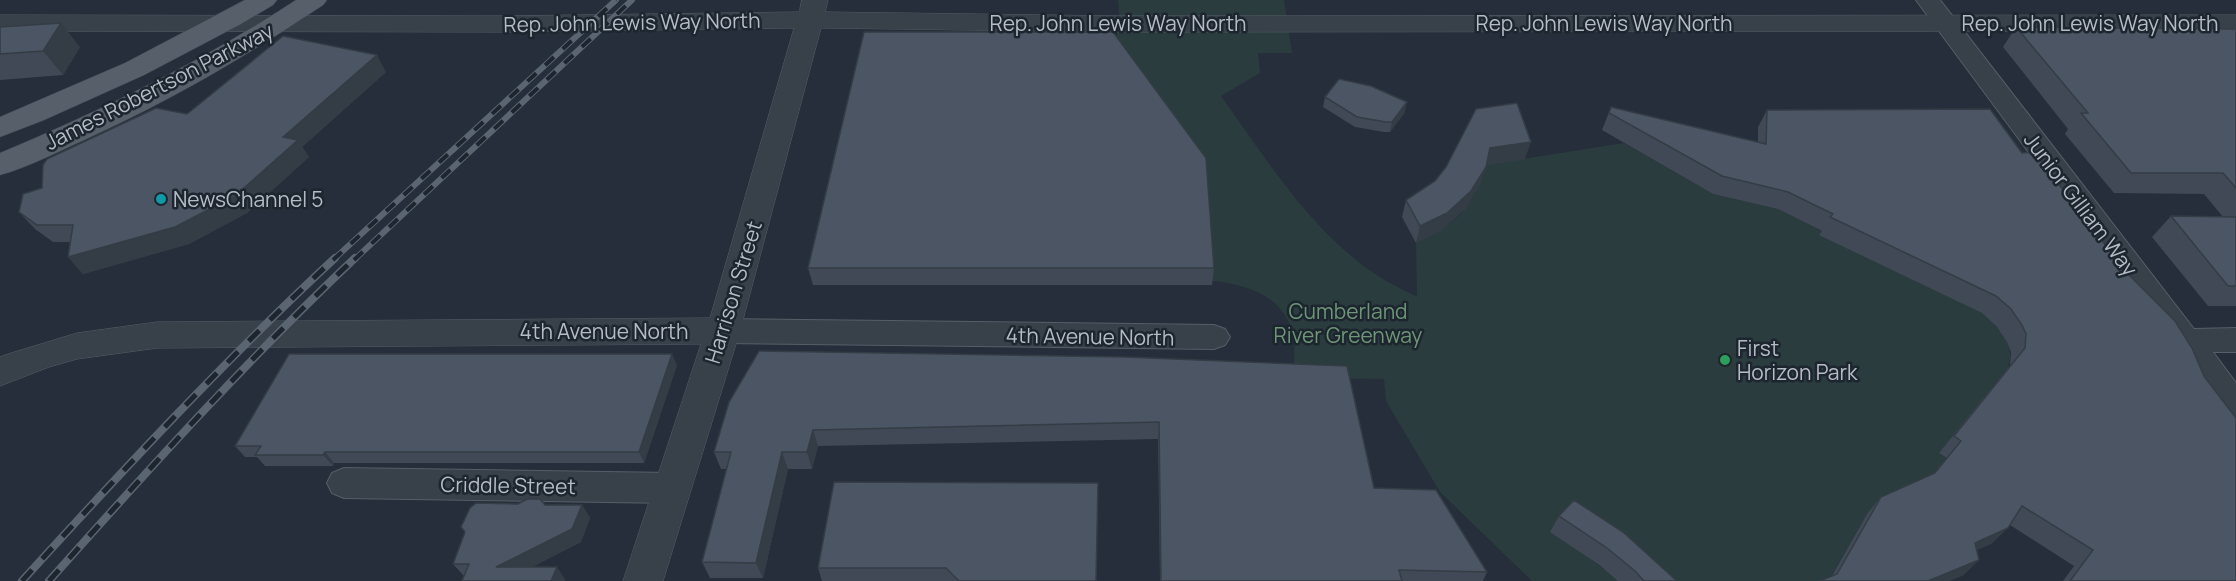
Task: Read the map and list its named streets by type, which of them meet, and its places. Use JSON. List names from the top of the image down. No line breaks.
{"streets":{"main road":["James Robertson Parkway"],"street":["Rep. John Lewis Way North","Junior Gilliam Way","Harrison Street","4th Avenue North","Criddle Street"]},"crossings":[["Rep. John Lewis Way North","James Robertson Parkway"],["Rep. John Lewis Way North","Junior Gilliam Way"],["Rep. John Lewis Way North","Harrison Street"],["Harrison Street","4th Avenue North"],["Harrison Street","Criddle Street"]],"parks":["Cumberland River Greenway"],"places":["NewsChannel 5","First Horizon Park"]}
